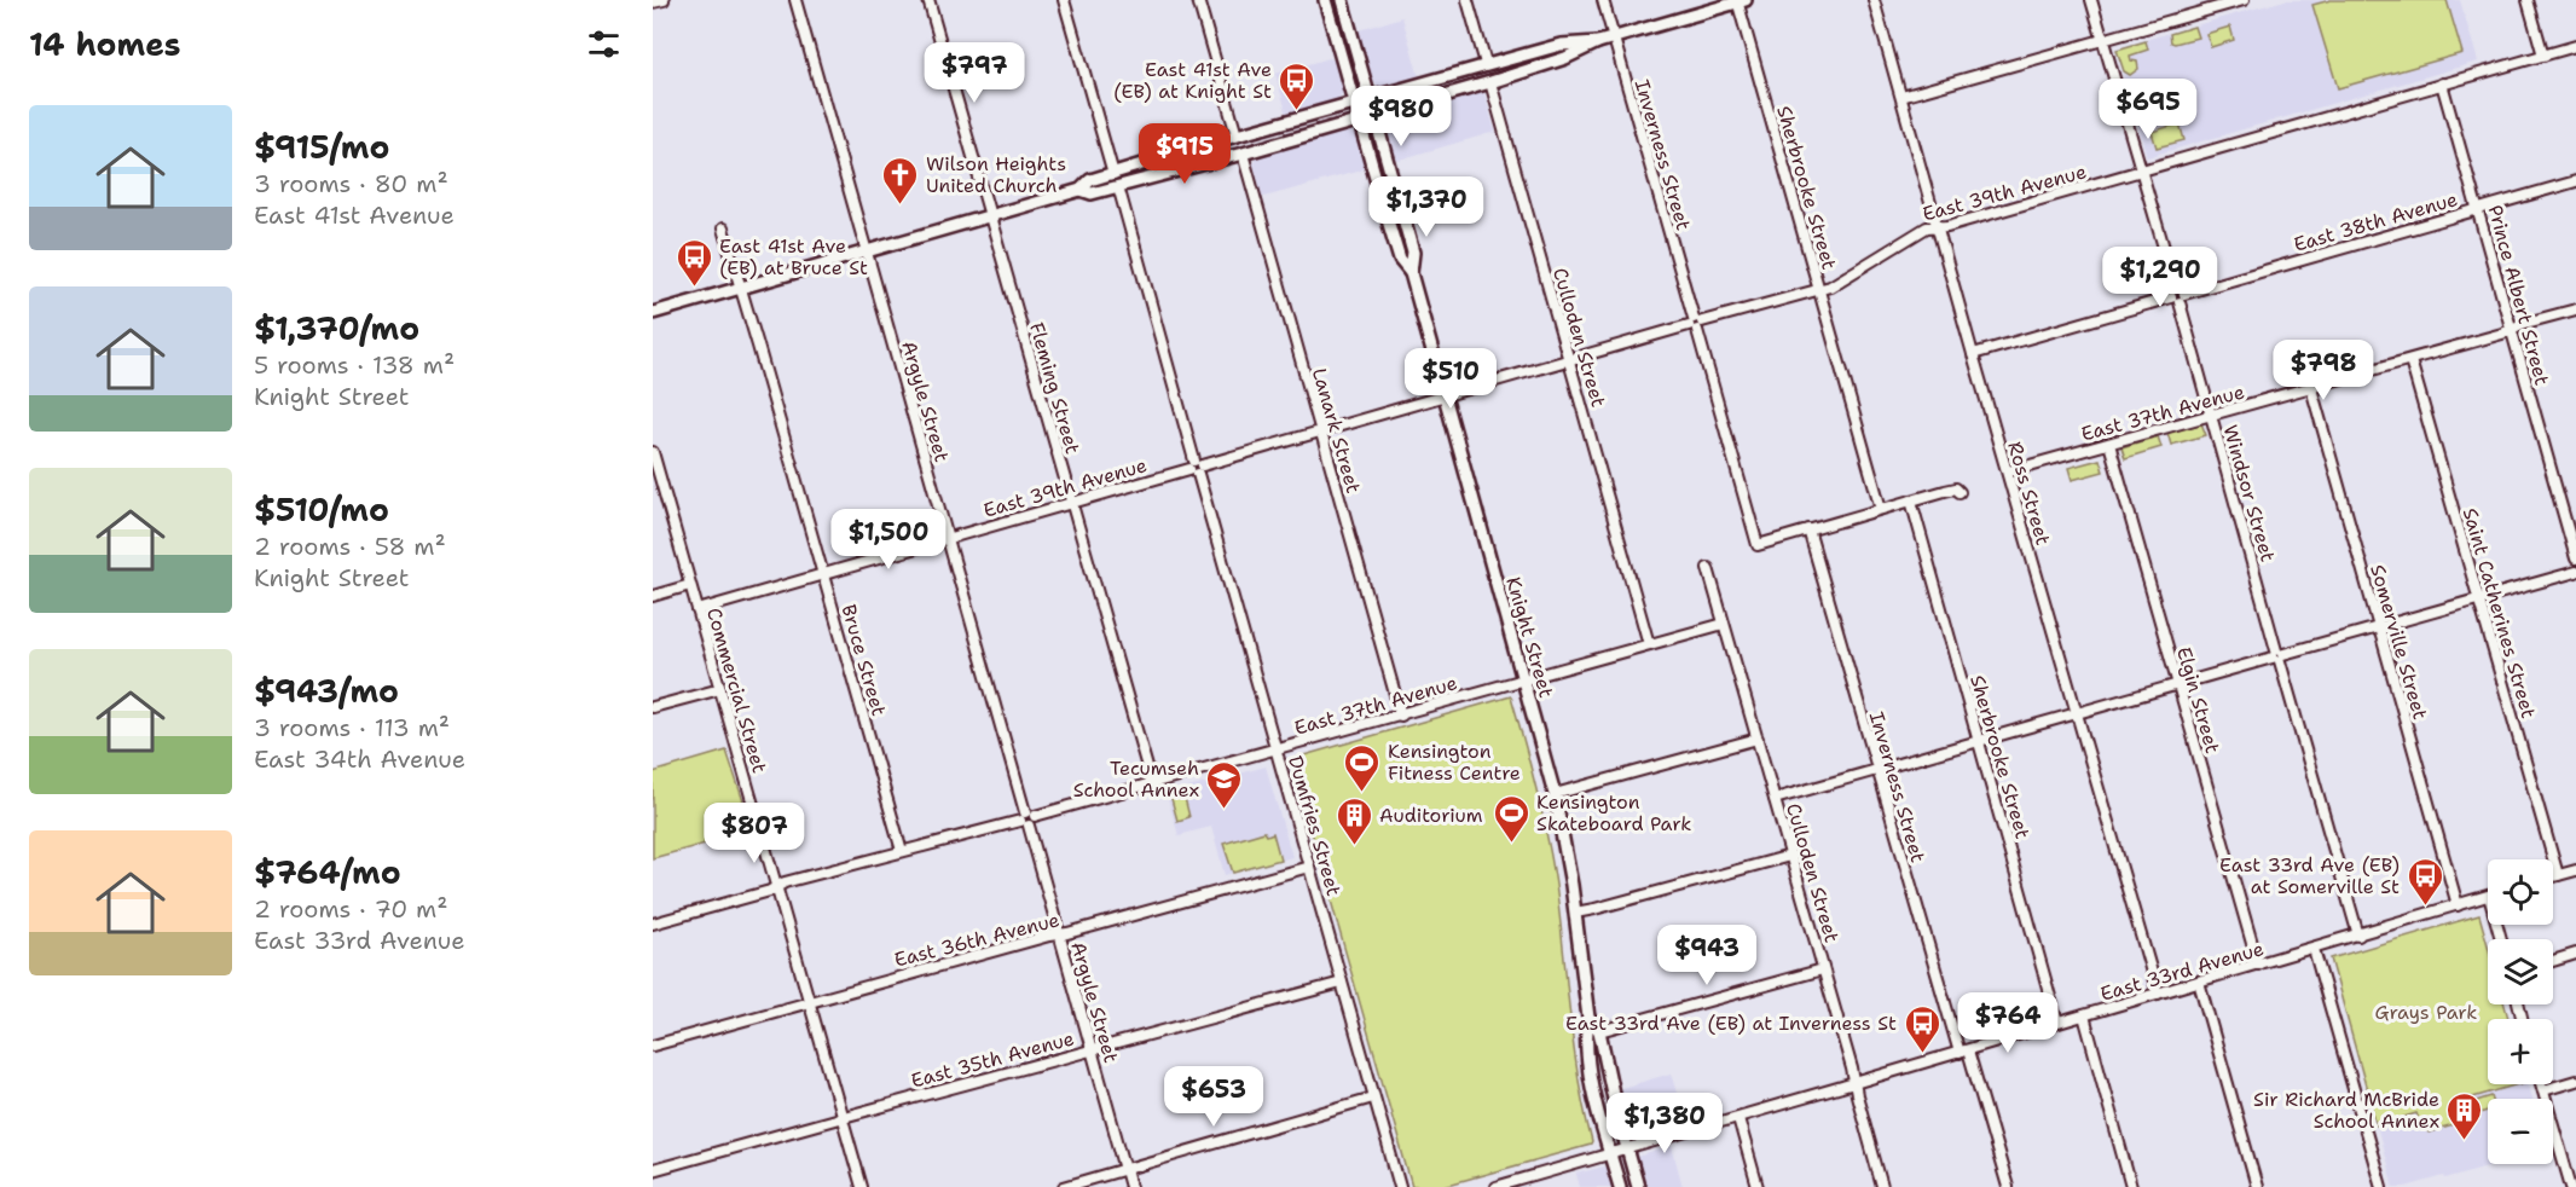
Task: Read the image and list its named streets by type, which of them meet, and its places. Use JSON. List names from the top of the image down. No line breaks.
{"streets":{"main road":["Knight Street"],"street":["Inverness Street","Sherbrooke Street","East 39th Avenue","East 38th Avenue","Prince Albert Street","Culloden Street","Fleming Street","Argyle Street","East 37th Avenue","Lanark Street","Ross Street","Windsor Street","Saint Catherines Street","Somerville Street","Bruce Street","Commercial Street","Elgin Street","Dumfries Street","East 36th Avenue","East 33rd Avenue","East 35th Avenue"]},"crossings":[["Inverness Street","East 39th Avenue"],["Inverness Street","East 33rd Avenue"],["Sherbrooke Street","East 39th Avenue"],["Sherbrooke Street","East 33rd Avenue"],["East 39th Avenue","Prince Albert Street"],["East 39th Avenue","Culloden Street"],["East 39th Avenue","Fleming Street"],["East 39th Avenue","Argyle Street"],["East 39th Avenue","Lanark Street"],["East 39th Avenue","Ross Street"],["East 39th Avenue","Windsor Street"],["East 39th Avenue","Knight Street"],["East 39th Avenue","Bruce Street"],["East 39th Avenue","Commercial Street"],["East 39th Avenue","Dumfries Street"],["East 38th Avenue","Prince Albert Street"],["East 38th Avenue","Ross Street"],["East 38th Avenue","Windsor Street"],["Prince Albert Street","East 37th Avenue"],["Culloden Street","East 37th Avenue"],["Culloden Street","East 33rd Avenue"],["Fleming Street","East 37th Avenue"],["Argyle Street","East 37th Avenue"],["Argyle Street","East 36th Avenue"],["Argyle Street","East 35th Avenue"],["East 37th Avenue","Lanark Street"],["East 37th Avenue","Ross Street"],["East 37th Avenue","Windsor Street"],["East 37th Avenue","Saint Catherines Street"],["East 37th Avenue","Knight Street"],["East 37th Avenue","Somerville Street"],["East 37th Avenue","Bruce Street"],["East 37th Avenue","Commercial Street"],["East 37th Avenue","Elgin Street"],["East 37th Avenue","Dumfries Street"],["Ross Street","East 33rd Avenue"],["Windsor Street","East 33rd Avenue"],["Knight Street","East 33rd Avenue"],["Somerville Street","East 33rd Avenue"],["Commercial Street","East 36th Avenue"],["Commercial Street","East 35th Avenue"],["Elgin Street","East 33rd Avenue"],["Dumfries Street","East 36th Avenue"],["Dumfries Street","East 35th Avenue"]],"parks":["Grays Park"],"places":{"bus stop":["East 41st Ave (EB) at Knight St","East 41st Ave (EB) at Bruce St","East 33rd Ave (EB) at Somerville St","East 33rd Ave (EB) at Inverness St"],"church":["Wilson Heights United Church"],"sports":["Kensington Fitness Centre","Kensington Skateboard Park"],"school or university":["Tecumseh School Annex"],"building":["Auditorium","Sir Richard McBride School Annex"]},"page":{"heading":"14 homes","price":["$797","$695","$980","$915","$1,370","$1,290","$798","$510","$1,500","$807","$943","$764","$653","$1,380"],"list":[{"name":"$915/mo","note":"3 rooms · 80 m² · East 41st Avenue"},{"name":"$1,370/mo","note":"5 rooms · 138 m² · Knight Street"},{"name":"$510/mo","note":"2 rooms · 58 m² · Knight Street"},{"name":"$943/mo","note":"3 rooms · 113 m² · East 34th Avenue"},{"name":"$764/mo","note":"2 rooms · 70 m² · East 33rd Avenue"}],"map_buttons":["+","−"]}}
